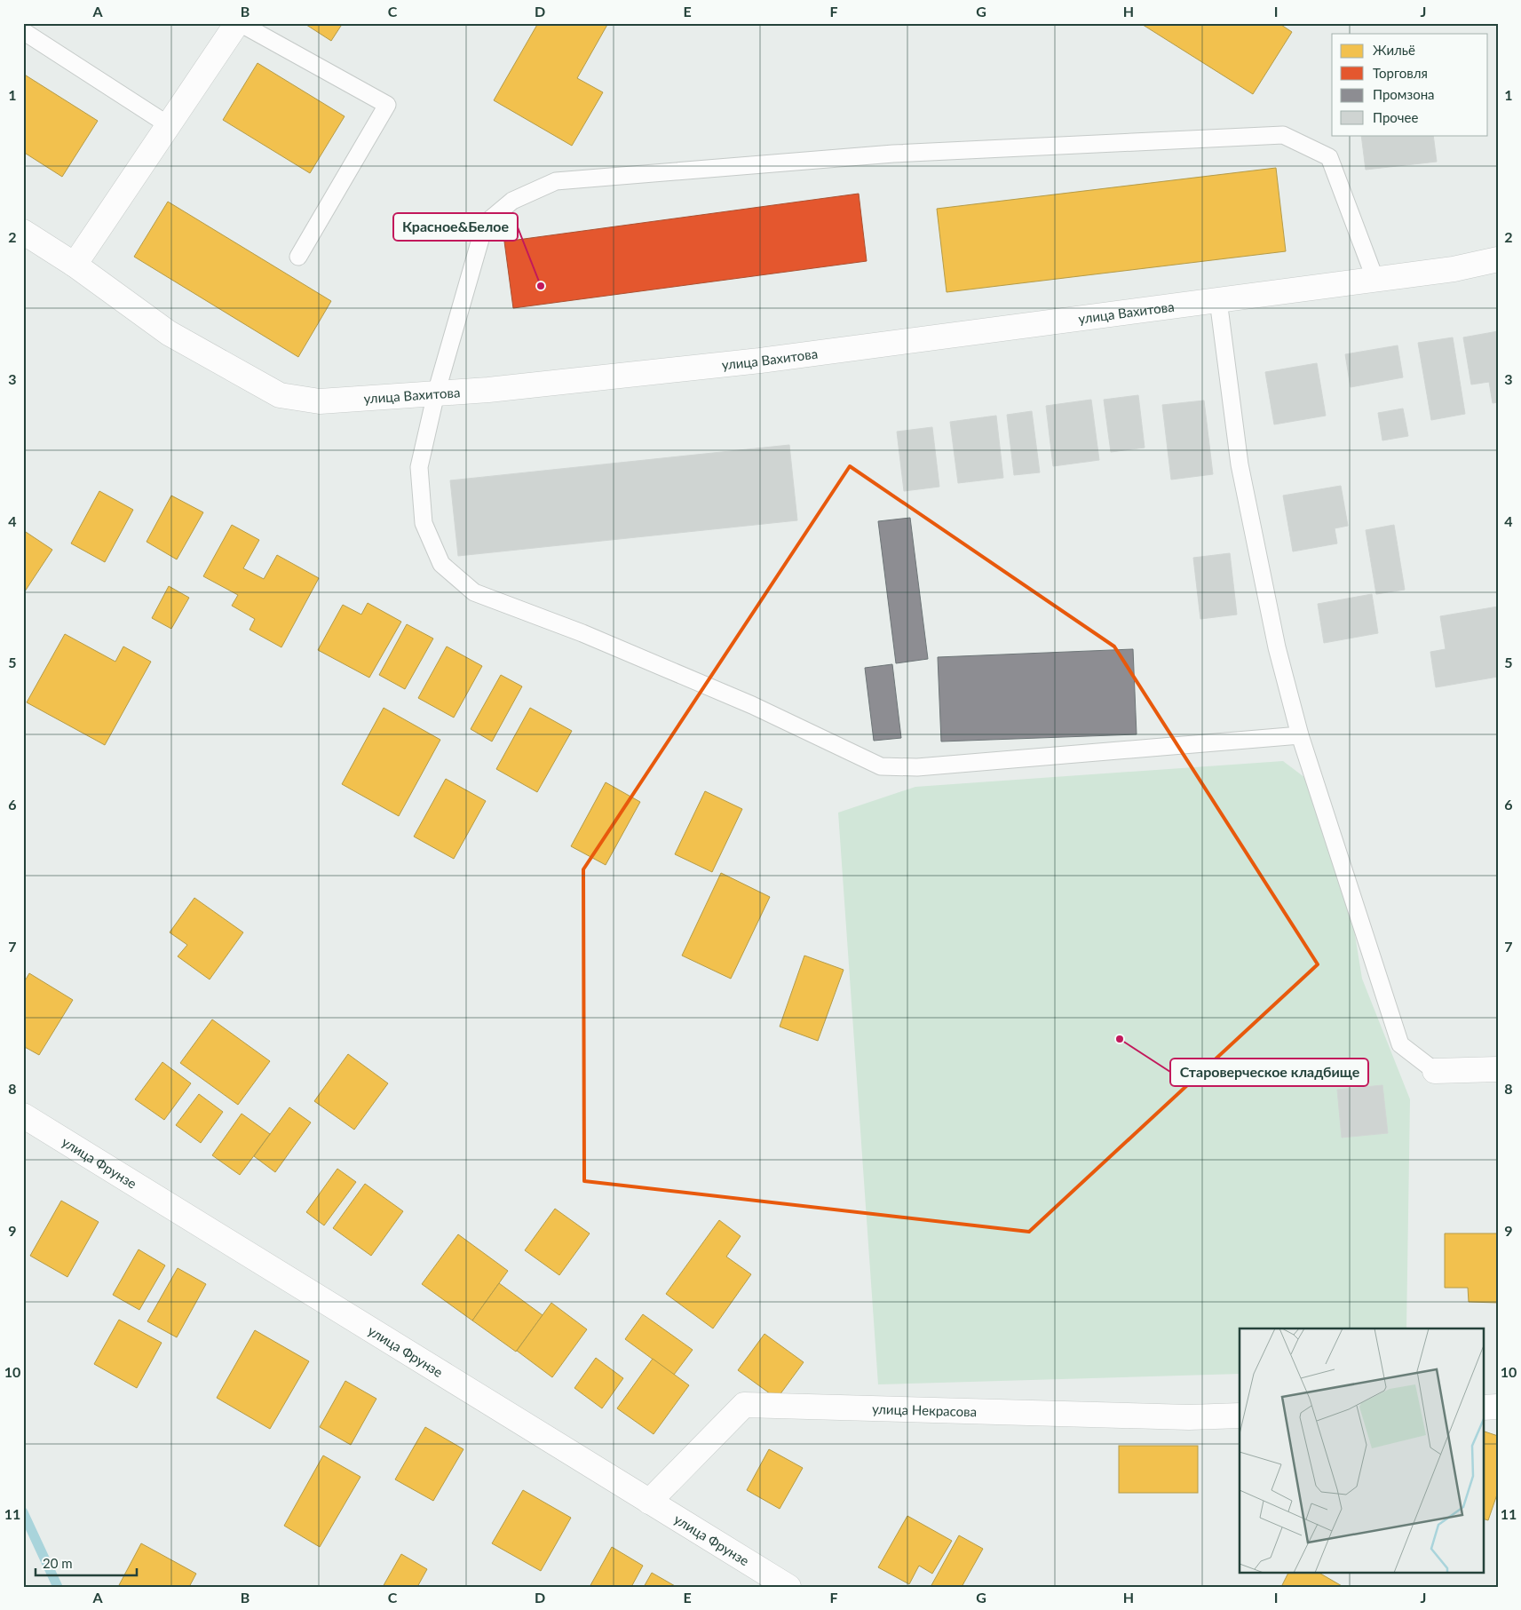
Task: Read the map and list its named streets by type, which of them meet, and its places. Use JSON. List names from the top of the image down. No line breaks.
{"streets":{"street":["улица Вахитова","улица Фрунзе","улица Некрасова"]},"crossings":[["улица Фрунзе","улица Некрасова"]],"places":["Красное&Белое","Староверческое кладбище"],"legend":["Жильё","Торговля","Промзона","Прочее"],"scale_bar":"20 m","grid":{"columns":["A","B","C","D","E","F","G","H","I","J"],"rows":["1","2","3","4","5","6","7","8","9","10","11"]}}
